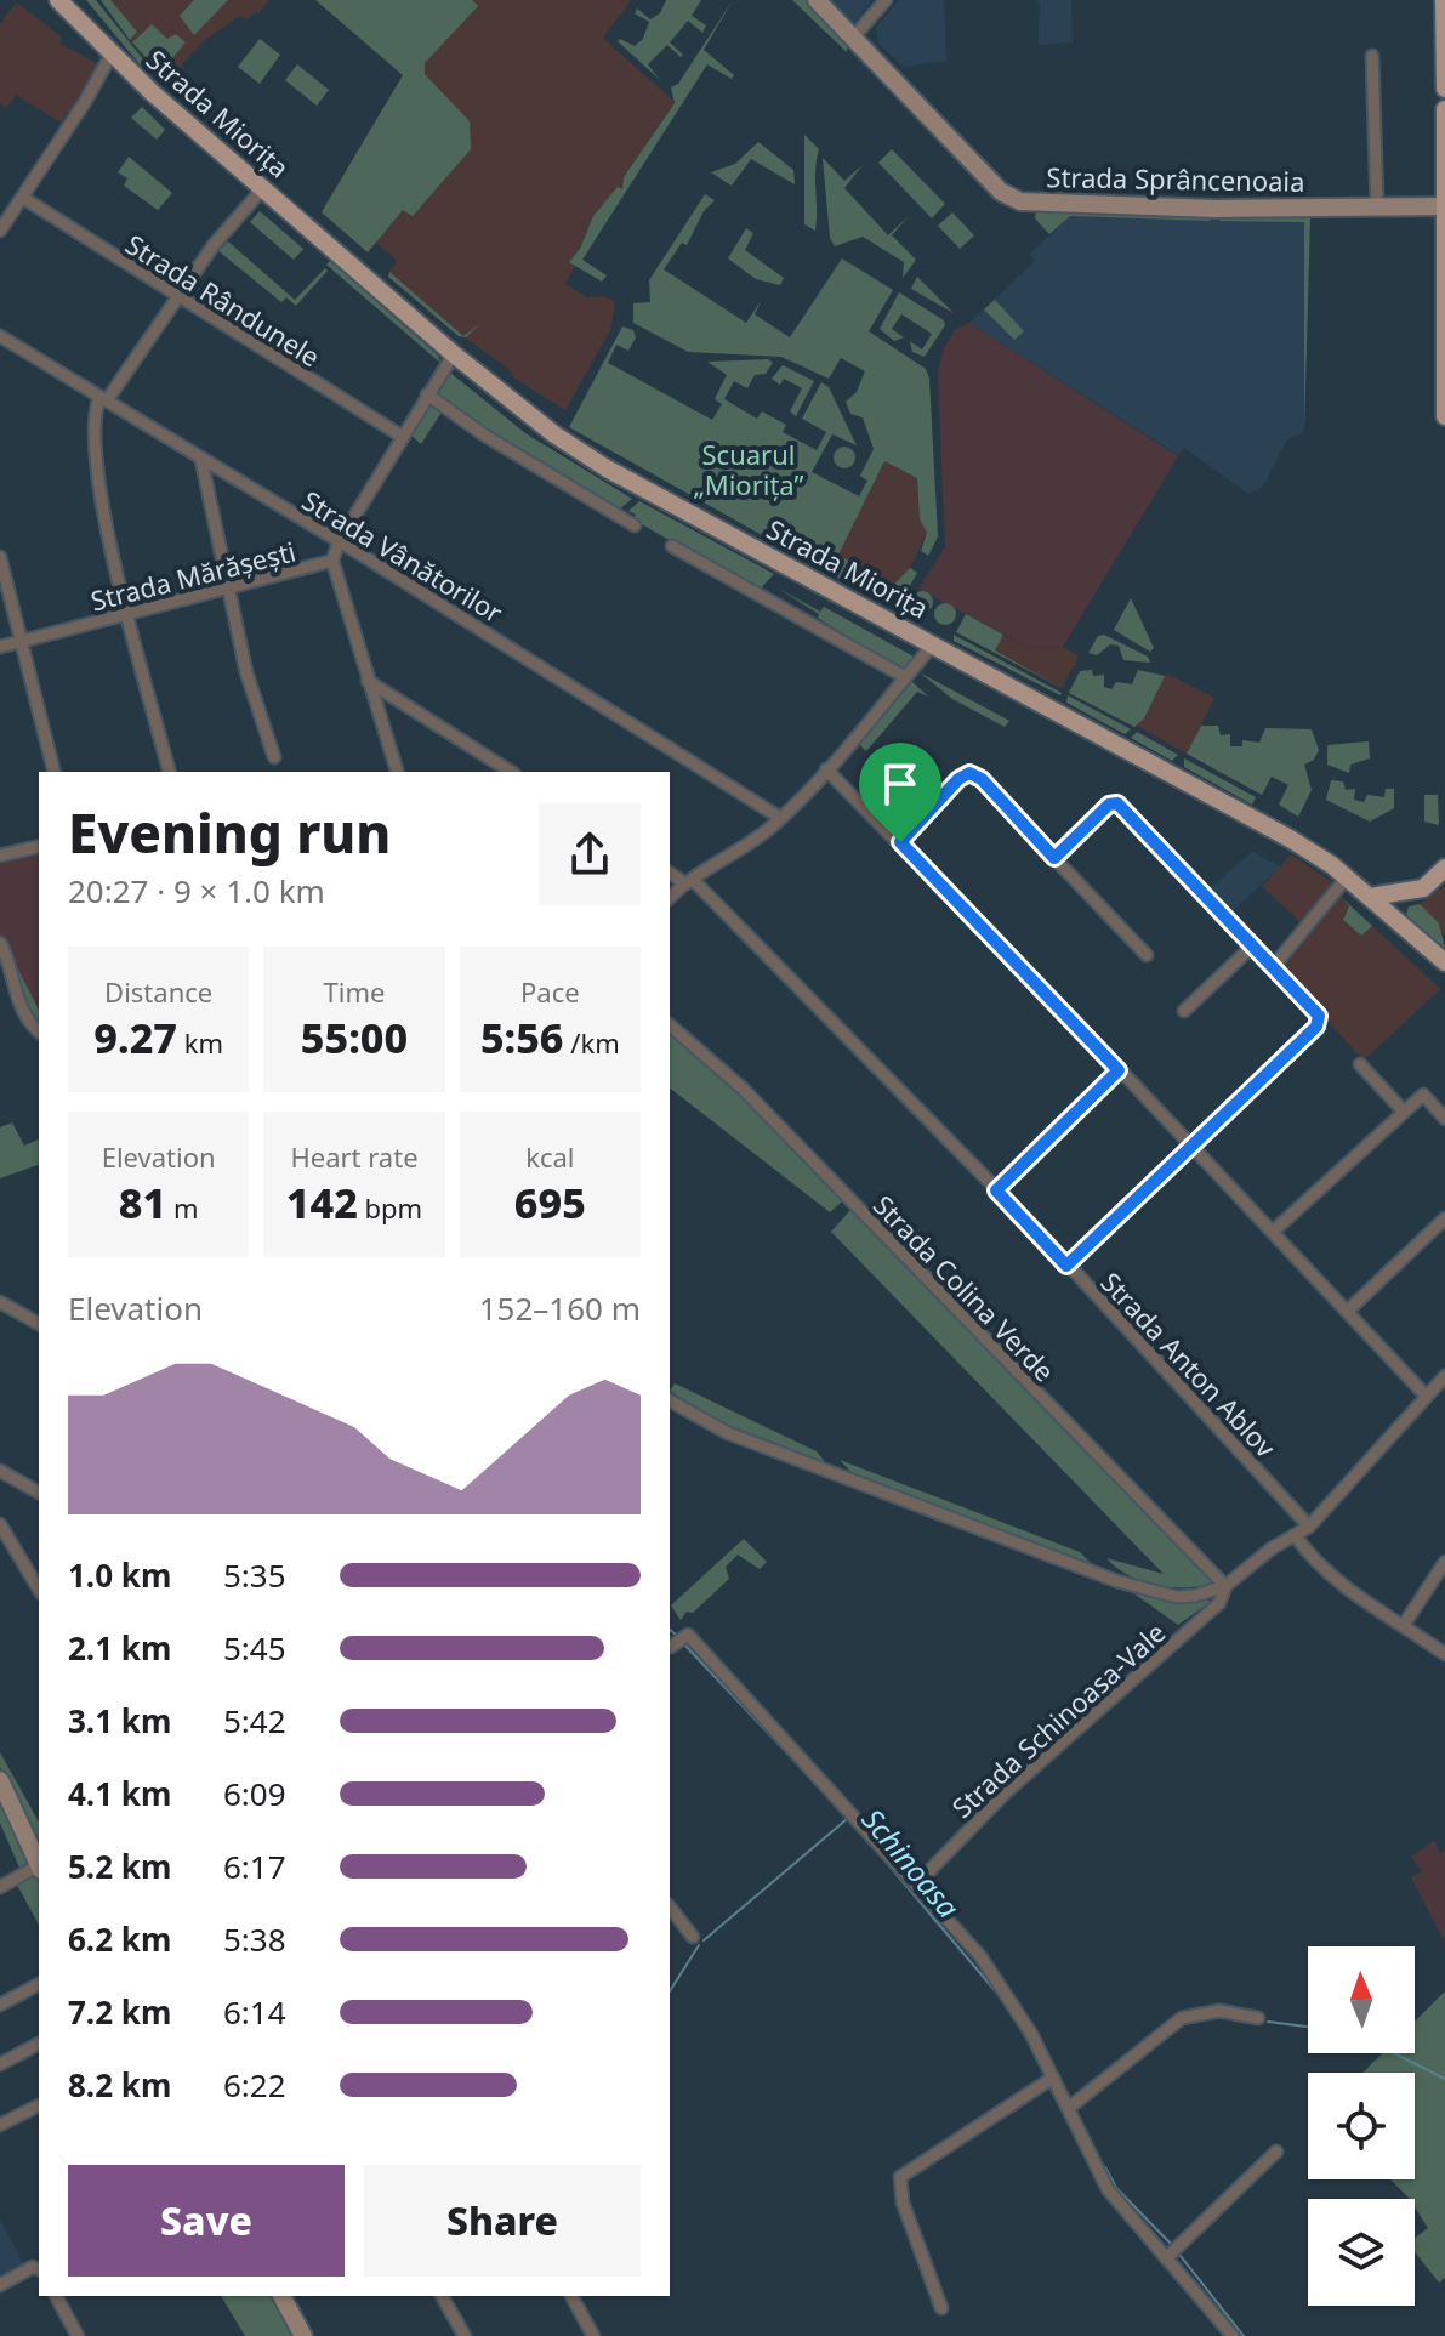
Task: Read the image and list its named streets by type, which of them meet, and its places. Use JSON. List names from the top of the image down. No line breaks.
{"streets":{"main road":["Strada Miorița"],"street":["Strada Sprâncenoaia","Strada Rândunele","Strada Vânătorilor","Strada Mărășești","Strada Colina Verde","Strada Anton Ablov","Strada Schinoasa-Vale"]},"crossings":[["Strada Miorița","Strada Mărășești"],["Strada Rândunele","Strada Mărășești"],["Strada Vânătorilor","Strada Mărășești"],["Strada Colina Verde","Strada Schinoasa-Vale"]],"water":["Schinoasa"],"parks":["Scuarul „Miorița”"],"north":"top","page":{"heading":["Evening run","20:27 · 9 × 1.0 km"],"stats":[["Distance","9.27 km"],["Time","55:00"],["Pace","5:56 /km"],["Elevation","81 m"],["Heart rate","142 bpm"],["kcal","695"]],"chart":["Elevation","152–160 m"],"list":[{"name":"1.0 km","note":"5:35"},{"name":"2.1 km","note":"5:45"},{"name":"3.1 km","note":"5:42"},{"name":"4.1 km","note":"6:09"},{"name":"5.2 km","note":"6:17"},{"name":"6.2 km","note":"5:38"},{"name":"7.2 km","note":"6:14"},{"name":"8.2 km","note":"6:22"}],"buttons":["Save","Share"]}}
